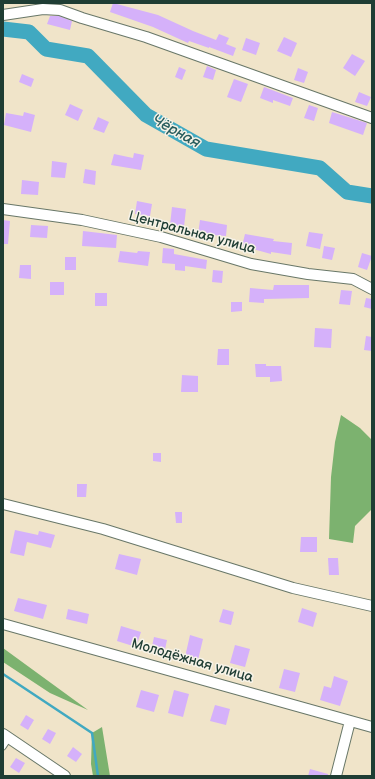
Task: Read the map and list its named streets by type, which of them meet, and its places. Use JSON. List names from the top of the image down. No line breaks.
{"streets":{"street":["Центральная улица","Молодёжная улица"]},"water":["Чёрная"]}
